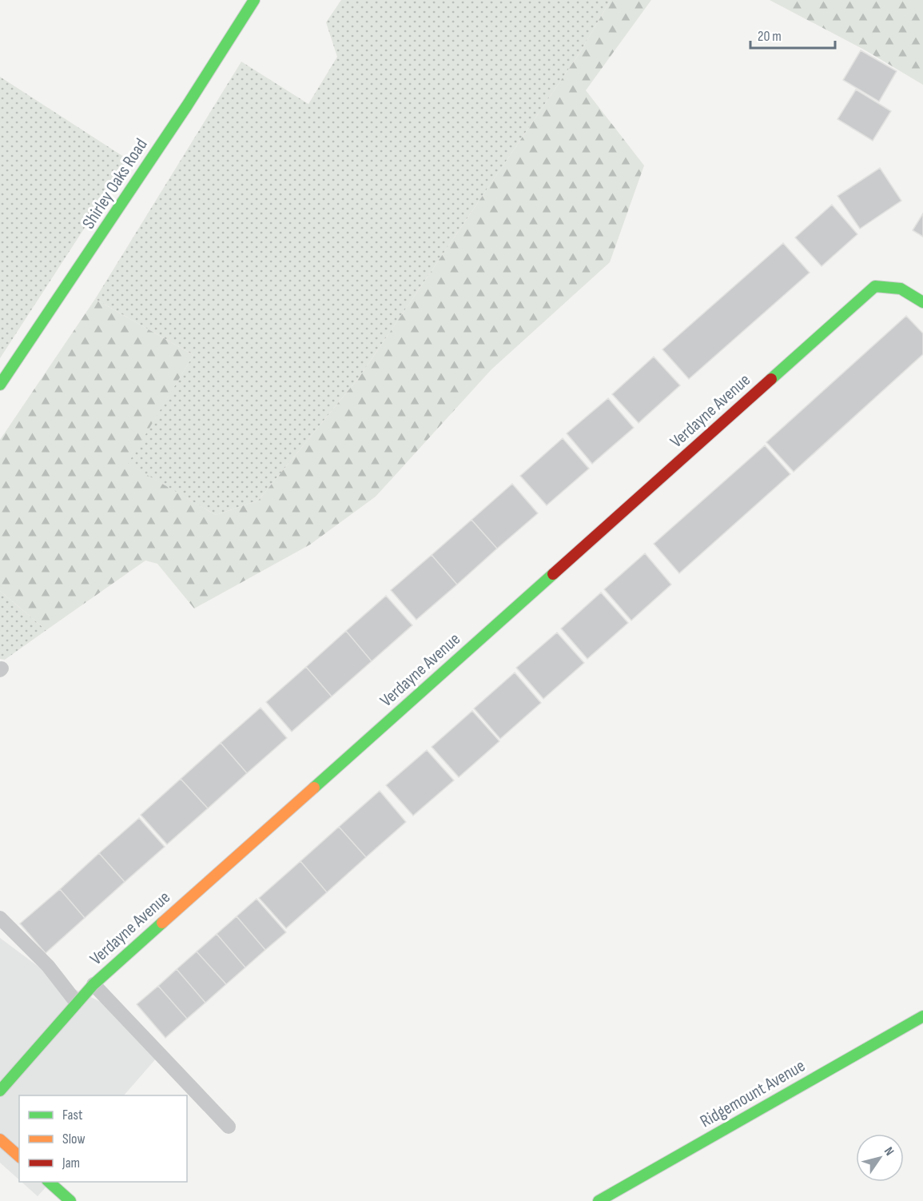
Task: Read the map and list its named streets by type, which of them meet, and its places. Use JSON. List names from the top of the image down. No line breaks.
{"streets":{"main road":["Shirley Oaks Road","Verdayne Avenue","Ridgemount Avenue"]},"legend":["Fast","Slow","Jam"],"scale_bar":"20 m","north":"top right"}
